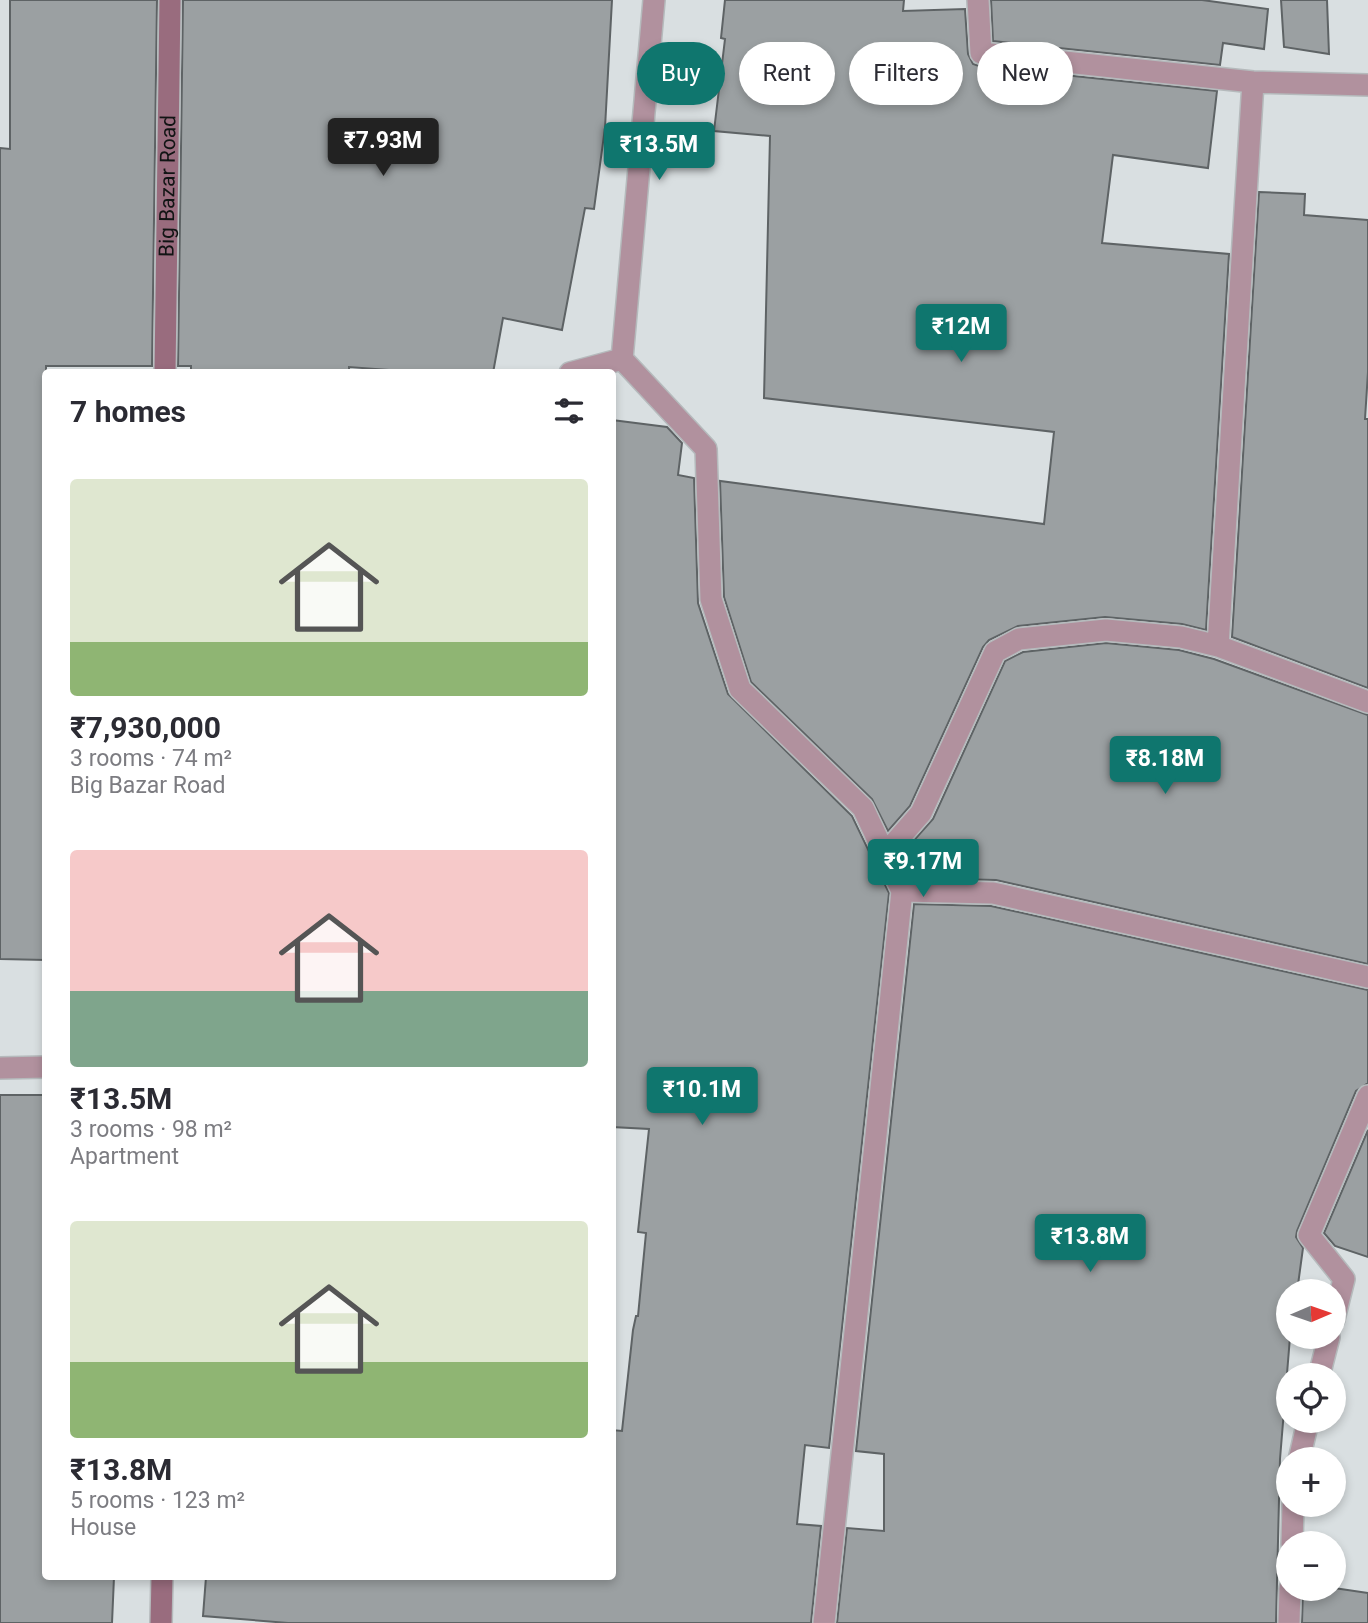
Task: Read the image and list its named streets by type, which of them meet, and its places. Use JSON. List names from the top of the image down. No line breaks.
{"streets":{"street":["Big Bazar Road"]},"north":"right","page":{"chip":["Buy","Rent","Filters","New"],"price":["₹7.93M","₹13.5M","₹12M","₹8.18M","₹9.17M","₹10.1M","₹13.8M"],"heading":"7 homes","list":[{"name":"₹7,930,000","note":"3 rooms · 74 m² · Big Bazar Road"},{"name":"₹13.5M","note":"3 rooms · 98 m² · Apartment"},{"name":"₹13.8M","note":"5 rooms · 123 m² · House"}],"map_buttons":["+","−"]}}
